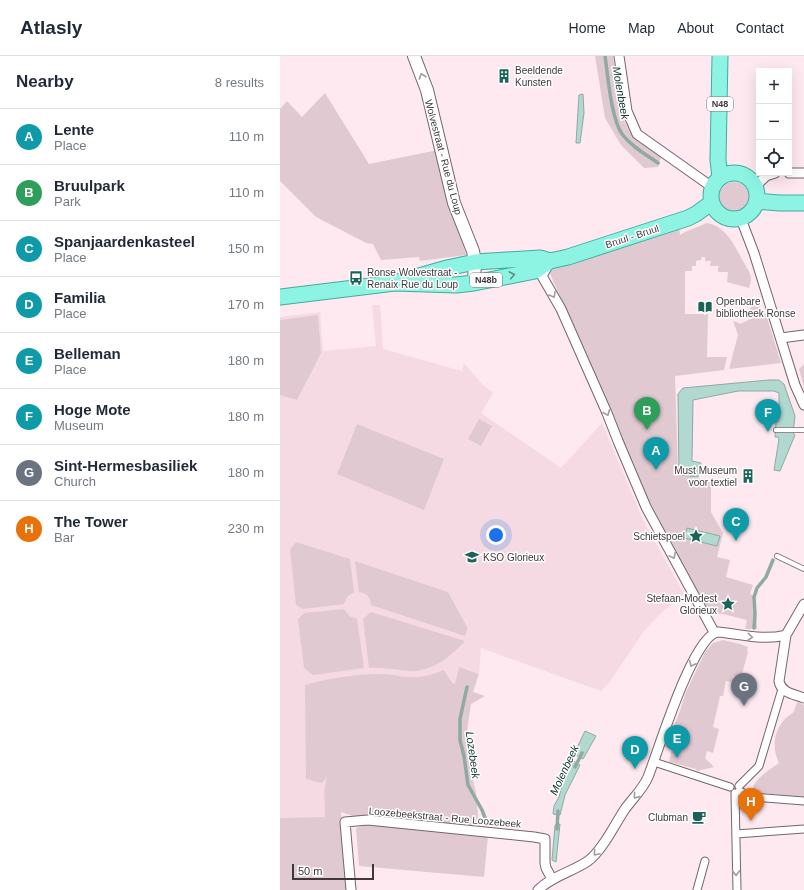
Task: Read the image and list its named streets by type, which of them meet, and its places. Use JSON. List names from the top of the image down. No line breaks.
{"streets":{"main road":["N48","Bruul - Bruul","N48b"],"street":["Wolvestraat - Rue du Loup","Loozebeekstraat - Rue Loozebeek"]},"crossings":[["N48","Bruul - Bruul"],["Wolvestraat - Rue du Loup","N48b"],["Bruul - Bruul","N48b"]],"one_way":["Wolvestraat - Rue du Loup"],"water":["Molenbeek","Lozebeek"],"places":{"building":["Beeldende Kunsten","Must Museum voor textiel"],"bus stop":["Ronse Wolvestraat - Renaix Rue du Loup"],"library":["Openbare bibliotheek Ronse"],"place":["Schietspoel","Stefaan-Modest Glorieux"],"school or university":["KSO Glorieux"],"cafe":["Clubman"]},"scale_bar":"50 m","page":{"header":"Atlasly","nav":["Home","Map","About","Contact"],"heading":["Nearby","8 results"],"map_buttons":["+","−"],"list":[{"mark":"A","name":"Lente","note":"Place","value":"110 m"},{"mark":"B","name":"Bruulpark","note":"Park","value":"110 m"},{"mark":"C","name":"Spanjaardenkasteel","note":"Place","value":"150 m"},{"mark":"D","name":"Familia","note":"Place","value":"170 m"},{"mark":"E","name":"Belleman","note":"Place","value":"180 m"},{"mark":"F","name":"Hoge Mote","note":"Museum","value":"180 m"},{"mark":"G","name":"Sint-Hermesbasiliek","note":"Church","value":"180 m"},{"mark":"H","name":"The Tower","note":"Bar","value":"230 m"}],"pins":["B","F","A","C","G","E","D","H"],"scale":"50 m"}}
